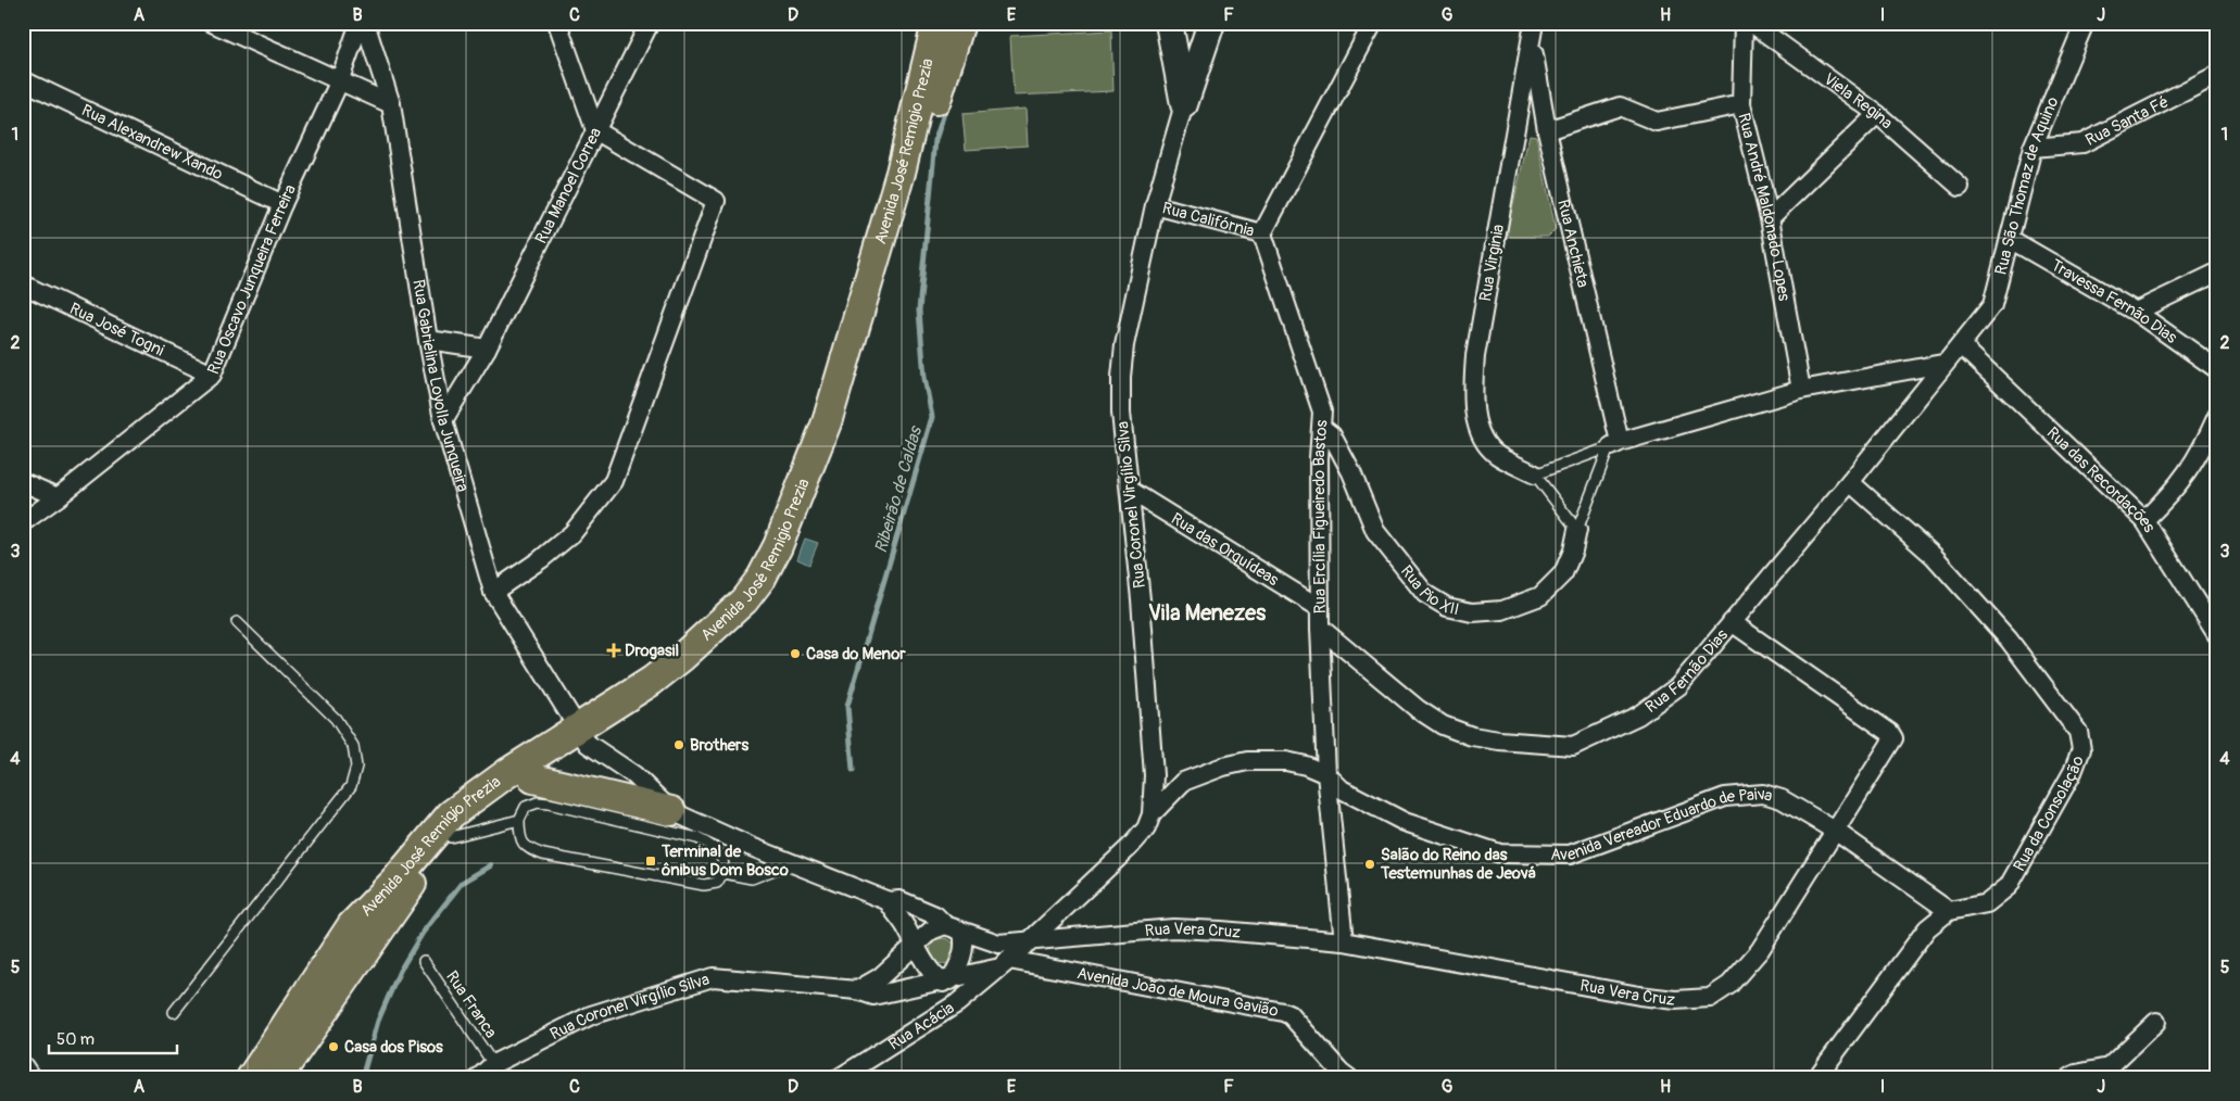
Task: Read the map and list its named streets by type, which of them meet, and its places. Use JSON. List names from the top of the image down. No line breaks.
{"streets":{"main road":["Avenida José Remigio Prezia"],"street":["Viela Regina","Rua Santa Fé","Rua Alexandrew Xando","Rua Manoel Correa","Rua São Thomaz de Aquino","Rua André Maldonado Lopes","Rua Califórnia","Rua Anchieta","Rua Virginia","Rua Oscavo Junqueira Ferreira","Travessa Fernão Dias","Rua José Togni","Rua Gabrielina Loyolla Junqueira","Rua das Recordações","Rua Coronel Virgílio Silva","Rua Ercília Figueiredo Bastos","Rua das Orquídeas","Rua Pio XII","Rua Fernão Dias","Rua da Consolação","Avenida Vereador Eduardo de Paiva","Rua Vera Cruz","Avenida João de Moura Gavião","Rua Acácia"],"lane":["Rua Franca"]},"crossings":[["Rua Santa Fé","Rua São Thomaz de Aquino"],["Rua Alexandrew Xando","Rua Oscavo Junqueira Ferreira"],["Avenida José Remigio Prezia","Rua Gabrielina Loyolla Junqueira"],["Rua Manoel Correa","Rua Gabrielina Loyolla Junqueira"],["Rua São Thomaz de Aquino","Travessa Fernão Dias"],["Rua São Thomaz de Aquino","Rua das Recordações"],["Rua São Thomaz de Aquino","Rua Fernão Dias"],["Rua Califórnia","Rua Coronel Virgílio Silva"],["Rua Califórnia","Rua Ercília Figueiredo Bastos"],["Rua Anchieta","Rua Virginia"],["Rua Oscavo Junqueira Ferreira","Rua José Togni"],["Rua das Recordações","Rua Fernão Dias"],["Rua Coronel Virgílio Silva","Rua das Orquídeas"],["Rua Coronel Virgílio Silva","Avenida Vereador Eduardo de Paiva"],["Rua Coronel Virgílio Silva","Rua Vera Cruz"],["Rua Coronel Virgílio Silva","Avenida João de Moura Gavião"],["Rua Coronel Virgílio Silva","Rua Franca"],["Rua Coronel Virgílio Silva","Rua Acácia"],["Rua Ercília Figueiredo Bastos","Rua das Orquídeas"],["Rua Ercília Figueiredo Bastos","Rua Pio XII"],["Rua Ercília Figueiredo Bastos","Rua Fernão Dias"],["Rua Ercília Figueiredo Bastos","Avenida Vereador Eduardo de Paiva"],["Rua Ercília Figueiredo Bastos","Rua Vera Cruz"],["Rua Fernão Dias","Rua da Consolação"],["Rua Fernão Dias","Rua Vera Cruz"],["Rua da Consolação","Avenida Vereador Eduardo de Paiva"],["Avenida Vereador Eduardo de Paiva","Rua Vera Cruz"],["Avenida João de Moura Gavião","Rua Acácia"]],"districts":["Vila Menezes"],"water":["Ribeirão de Caldas"],"places":{"health":["Drogasil"],"other":["Casa do Menor","Brothers","Salão do Reino das Testemunhas de Jeová","Casa dos Pisos"],"transit":["Terminal de ônibus Dom Bosco"]},"scale_bar":"50 m","grid":{"columns":["A","B","C","D","E","F","G","H","I","J"],"rows":["1","2","3","4","5"]}}
